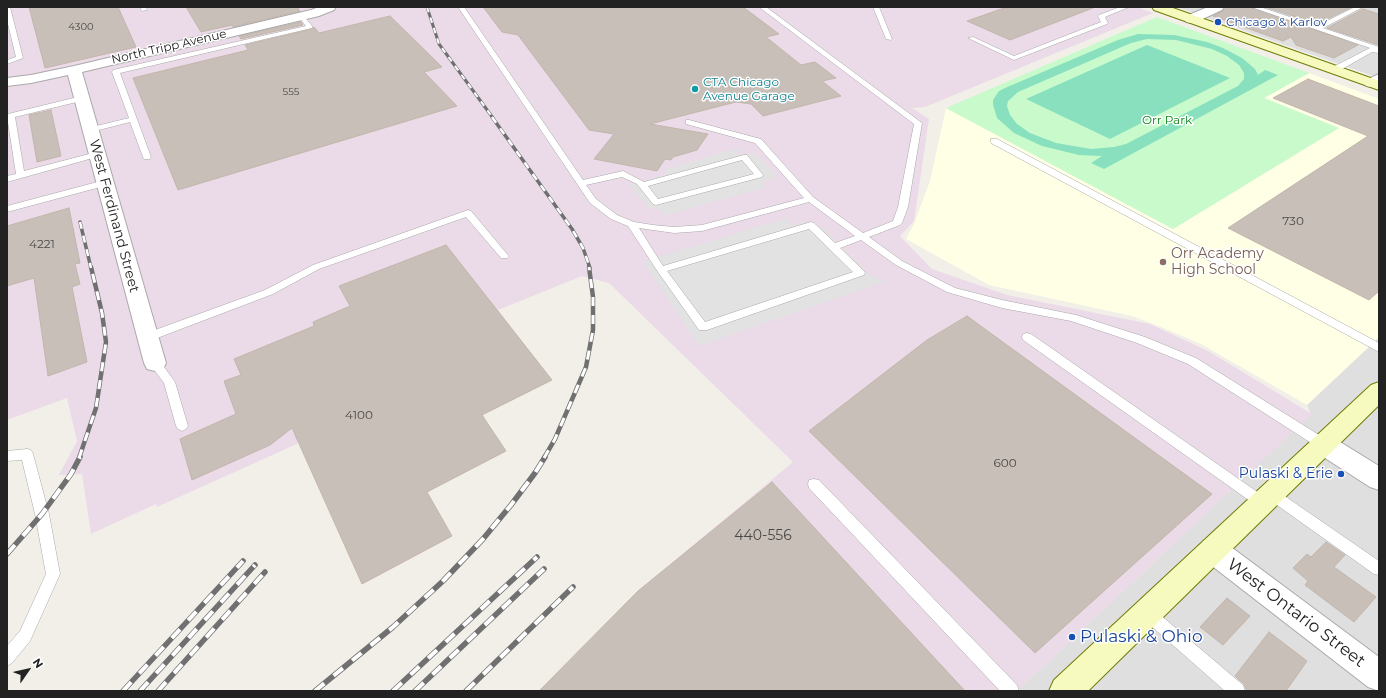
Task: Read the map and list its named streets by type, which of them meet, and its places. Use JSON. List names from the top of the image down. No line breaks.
{"streets":{"street":["North Tripp Avenue","West Ferdinand Street","West Ontario Street"]},"crossings":[["North Tripp Avenue","West Ferdinand Street"]],"parks":["Orr Park"],"places":["Chicago & Karlov","CTA Chicago Avenue Garage","Orr Academy High School","Pulaski & Erie","Pulaski & Ohio"],"house_numbers":["4300","555","730","4221","4100","600","440-556"],"north":"top right"}
